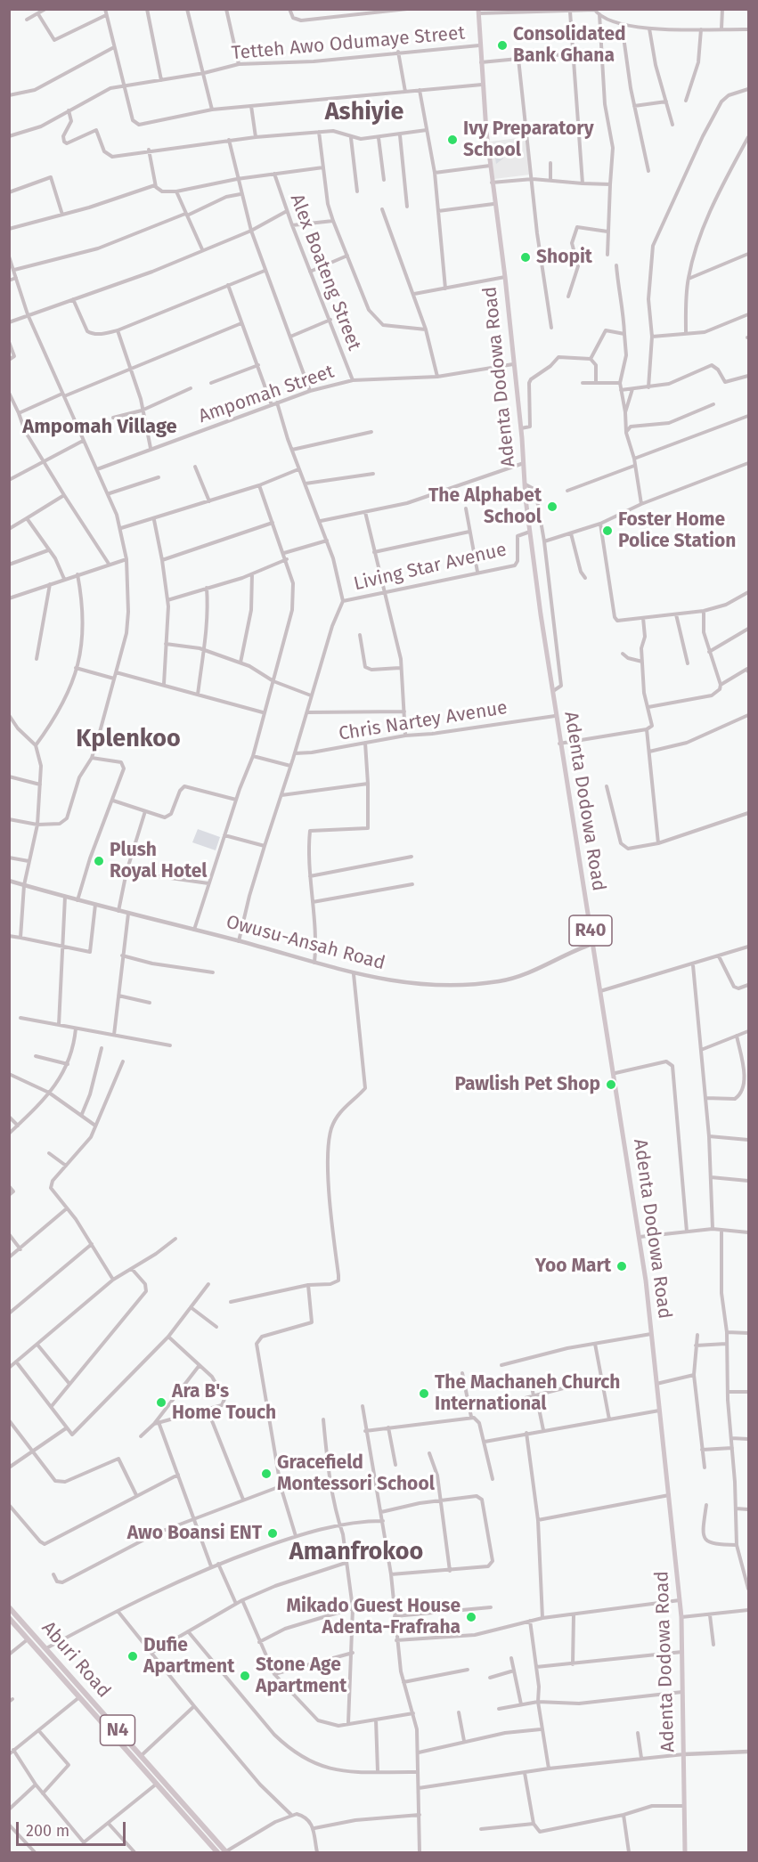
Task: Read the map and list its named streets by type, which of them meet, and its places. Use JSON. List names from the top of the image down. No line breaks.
{"streets":{"highway":["Aburi Road","N4"],"main road":["Adenta Dodowa Road","R40"],"street":["Tetteh Awo Odumaye Street","Alex Boateng Street","Ampomah Street","Living Star Avenue","Chris Nartey Avenue","Owusu-Ansah Road"]},"crossings":[["Tetteh Awo Odumaye Street","Adenta Dodowa Road"],["Alex Boateng Street","Ampomah Street"],["Adenta Dodowa Road","Ampomah Street"],["Adenta Dodowa Road","Living Star Avenue"],["Adenta Dodowa Road","Chris Nartey Avenue"],["Adenta Dodowa Road","Owusu-Ansah Road"]],"districts":["Ashiyie","Ampomah Village","Kplenkoo","Amanfrokoo"],"places":["Consolidated Bank Ghana","Ivy Preparatory School","Shopit","The Alphabet School","Foster Home Police Station","Plush Royal Hotel","Pawlish Pet Shop","Yoo Mart","The Machaneh Church International","Ara B's Home Touch","Gracefield Montessori School","Awo Boansi ENT","Mikado Guest House Adenta-Frafraha","Dufie Apartment","Stone Age Apartment"],"scale_bar":"200 m"}
